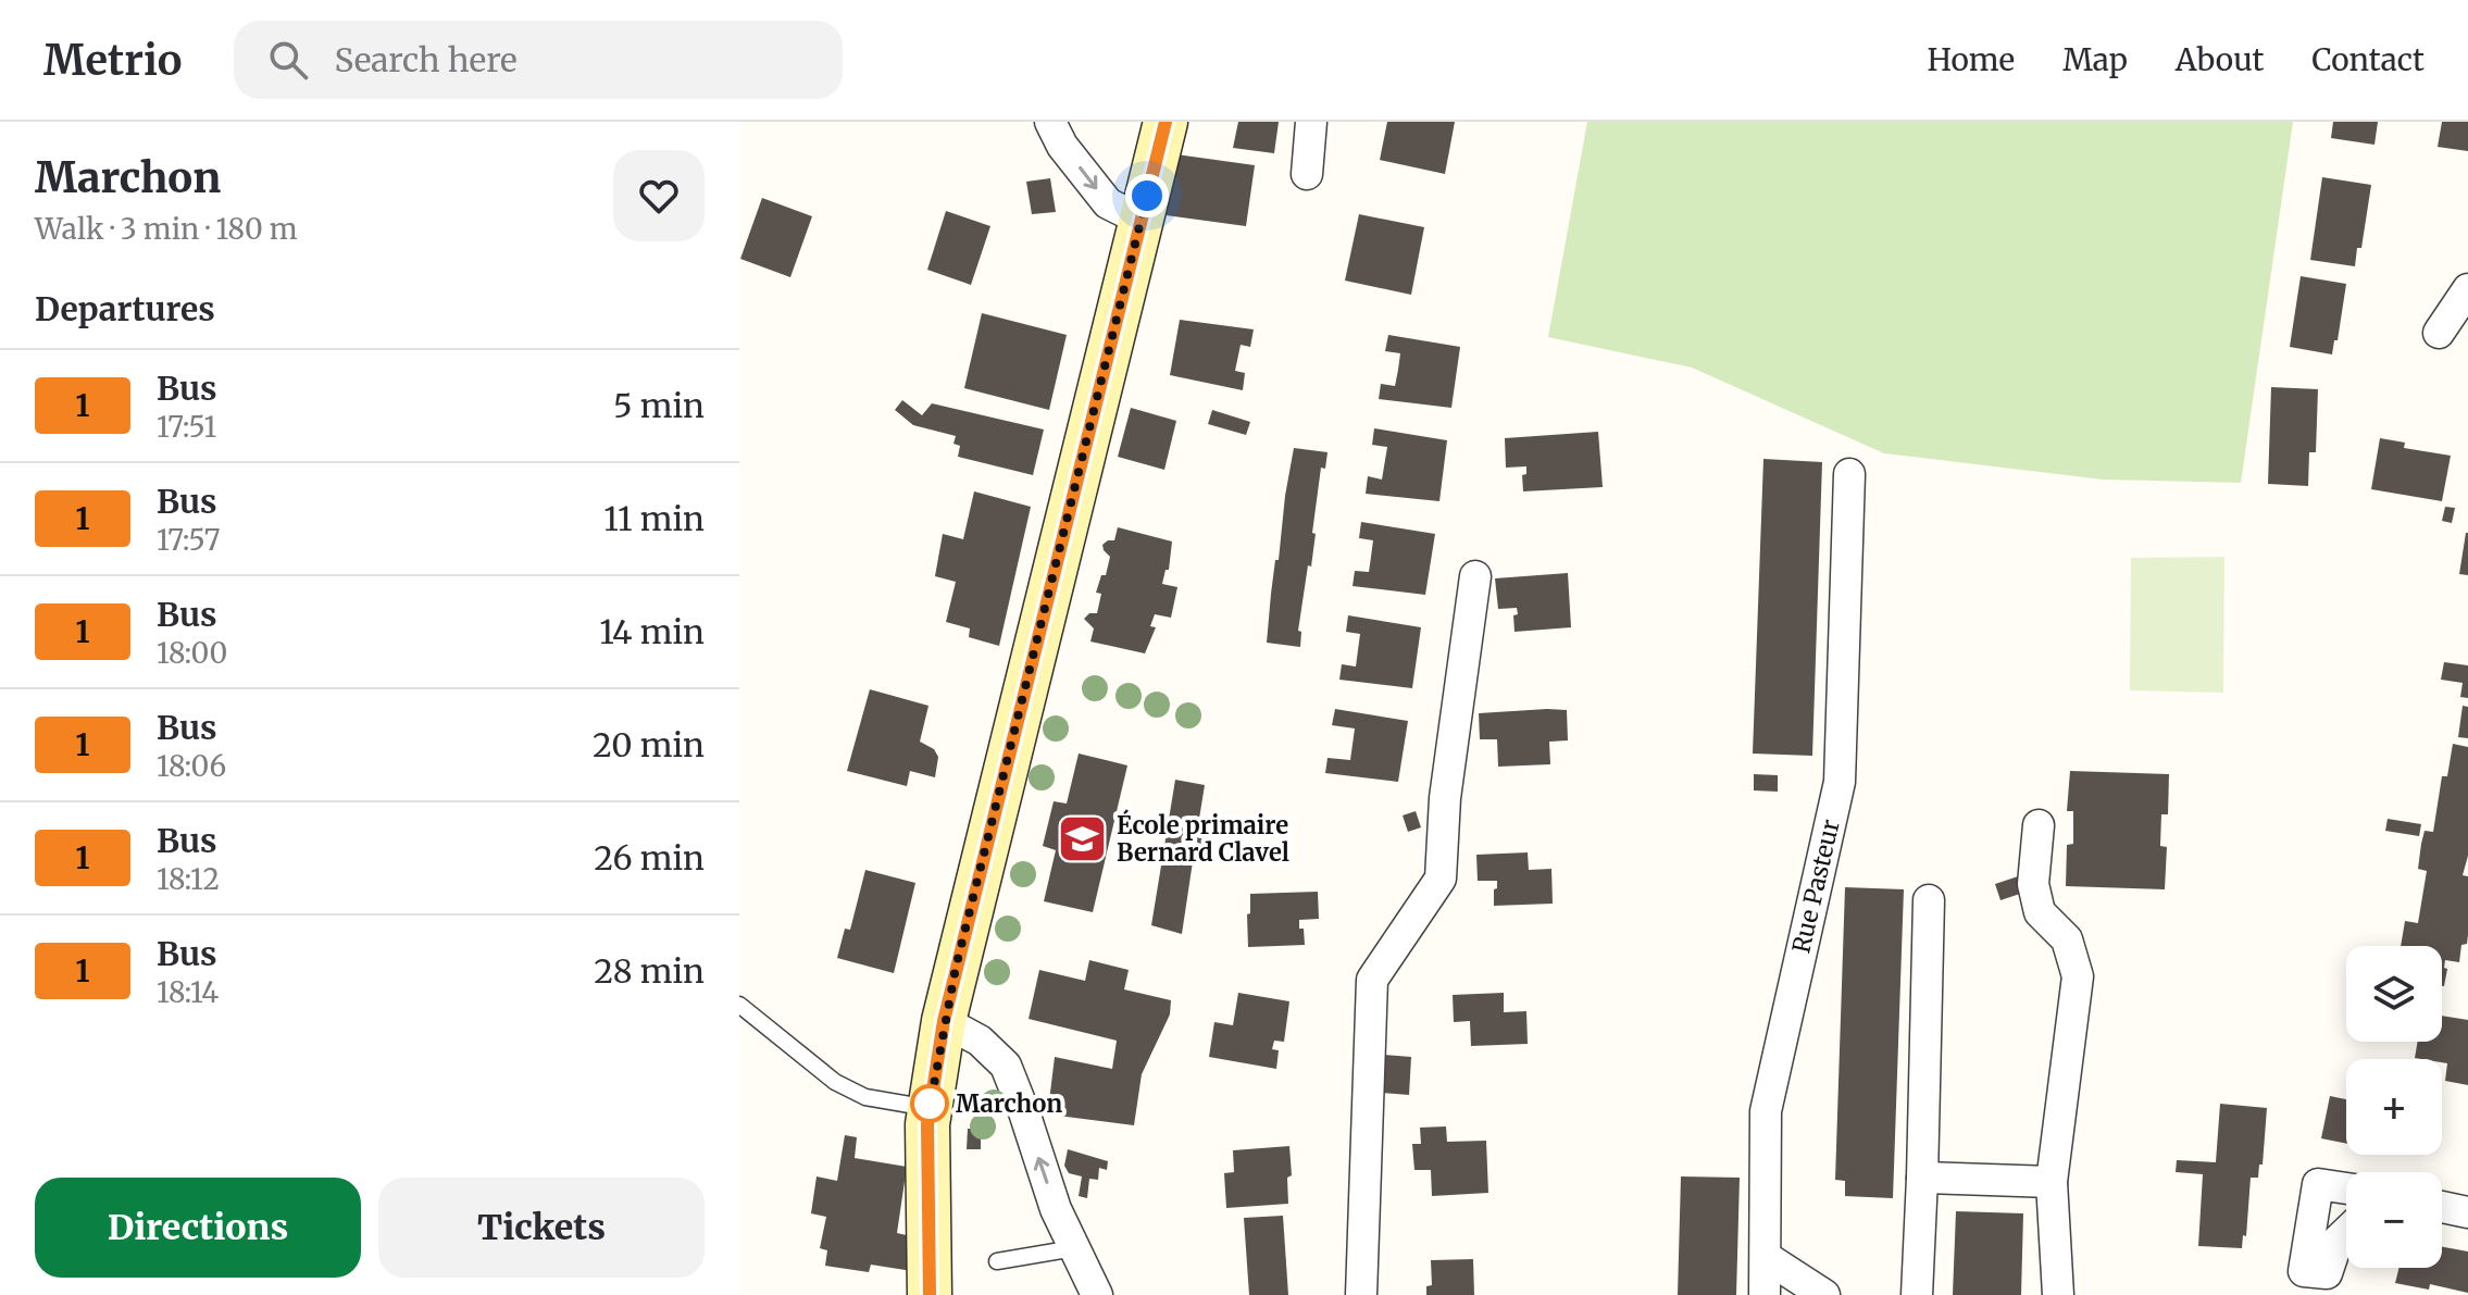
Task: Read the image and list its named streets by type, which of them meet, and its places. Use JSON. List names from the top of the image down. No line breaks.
{"streets":{"street":["Rue Pasteur"]},"places":{"school or university":["École primaire Bernard Clavel"],"other":["Marchon"]},"lines":["bus line 1"],"page":{"header":"Metrio","search":"Search here","nav":["Home","Map","About","Contact"],"heading":[["Marchon","Walk · 3 min · 180 m"],"Departures"],"list":[{"mark":"1","name":"Bus","note":"17:51","value":"5 min"},{"mark":"1","name":"Bus","note":"17:57","value":"11 min"},{"mark":"1","name":"Bus","note":"18:00","value":"14 min"},{"mark":"1","name":"Bus","note":"18:06","value":"20 min"},{"mark":"1","name":"Bus","note":"18:12","value":"26 min"},{"mark":"1","name":"Bus","note":"18:14","value":"28 min"}],"map_buttons":["+","−"],"buttons":["Directions","Tickets"]}}
